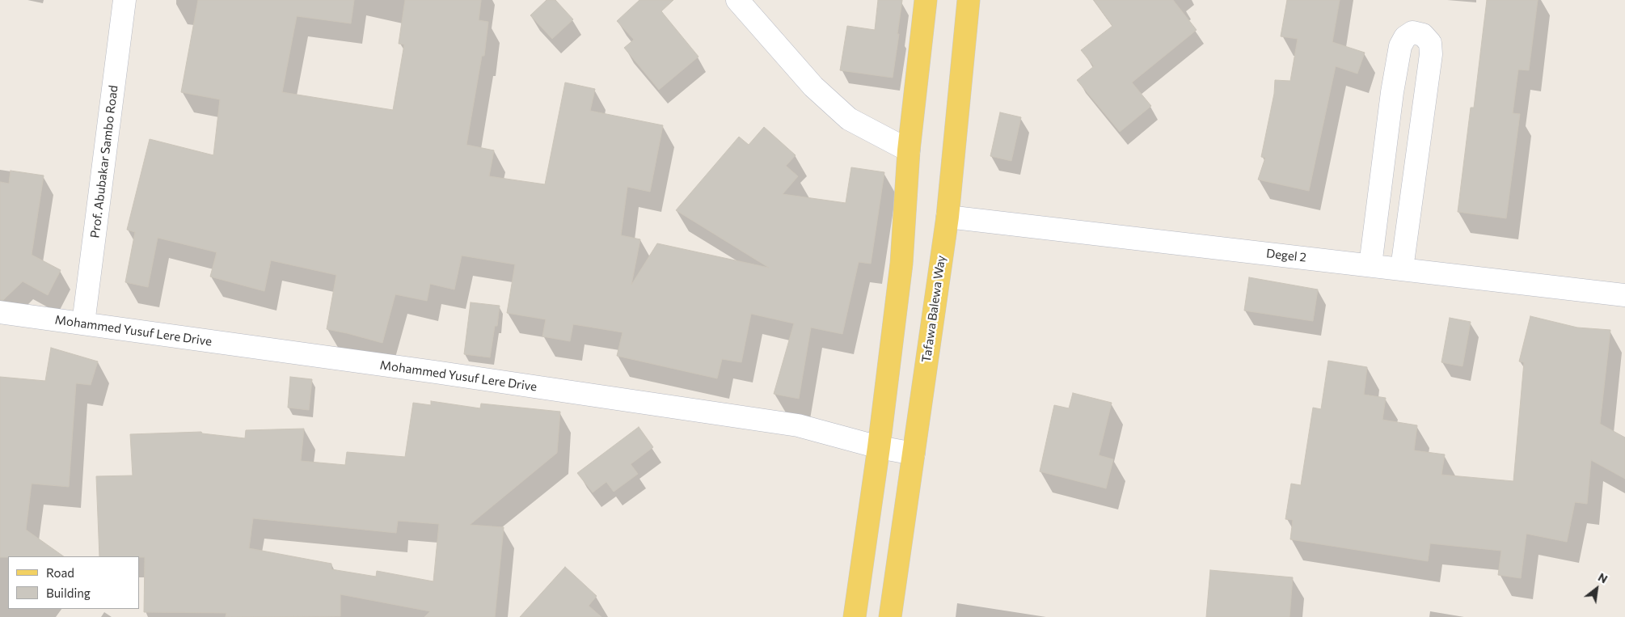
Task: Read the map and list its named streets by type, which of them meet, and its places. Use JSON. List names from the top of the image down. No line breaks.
{"streets":{"main road":["Tafawa Balewa Way"],"street":["Prof. Abubakar Sambo Road","Degel 2","Mohammed Yusuf Lere Drive"]},"crossings":[["Prof. Abubakar Sambo Road","Mohammed Yusuf Lere Drive"],["Degel 2","Tafawa Balewa Way"],["Tafawa Balewa Way","Mohammed Yusuf Lere Drive"]],"legend":["Road","Building"],"north":"top right"}
